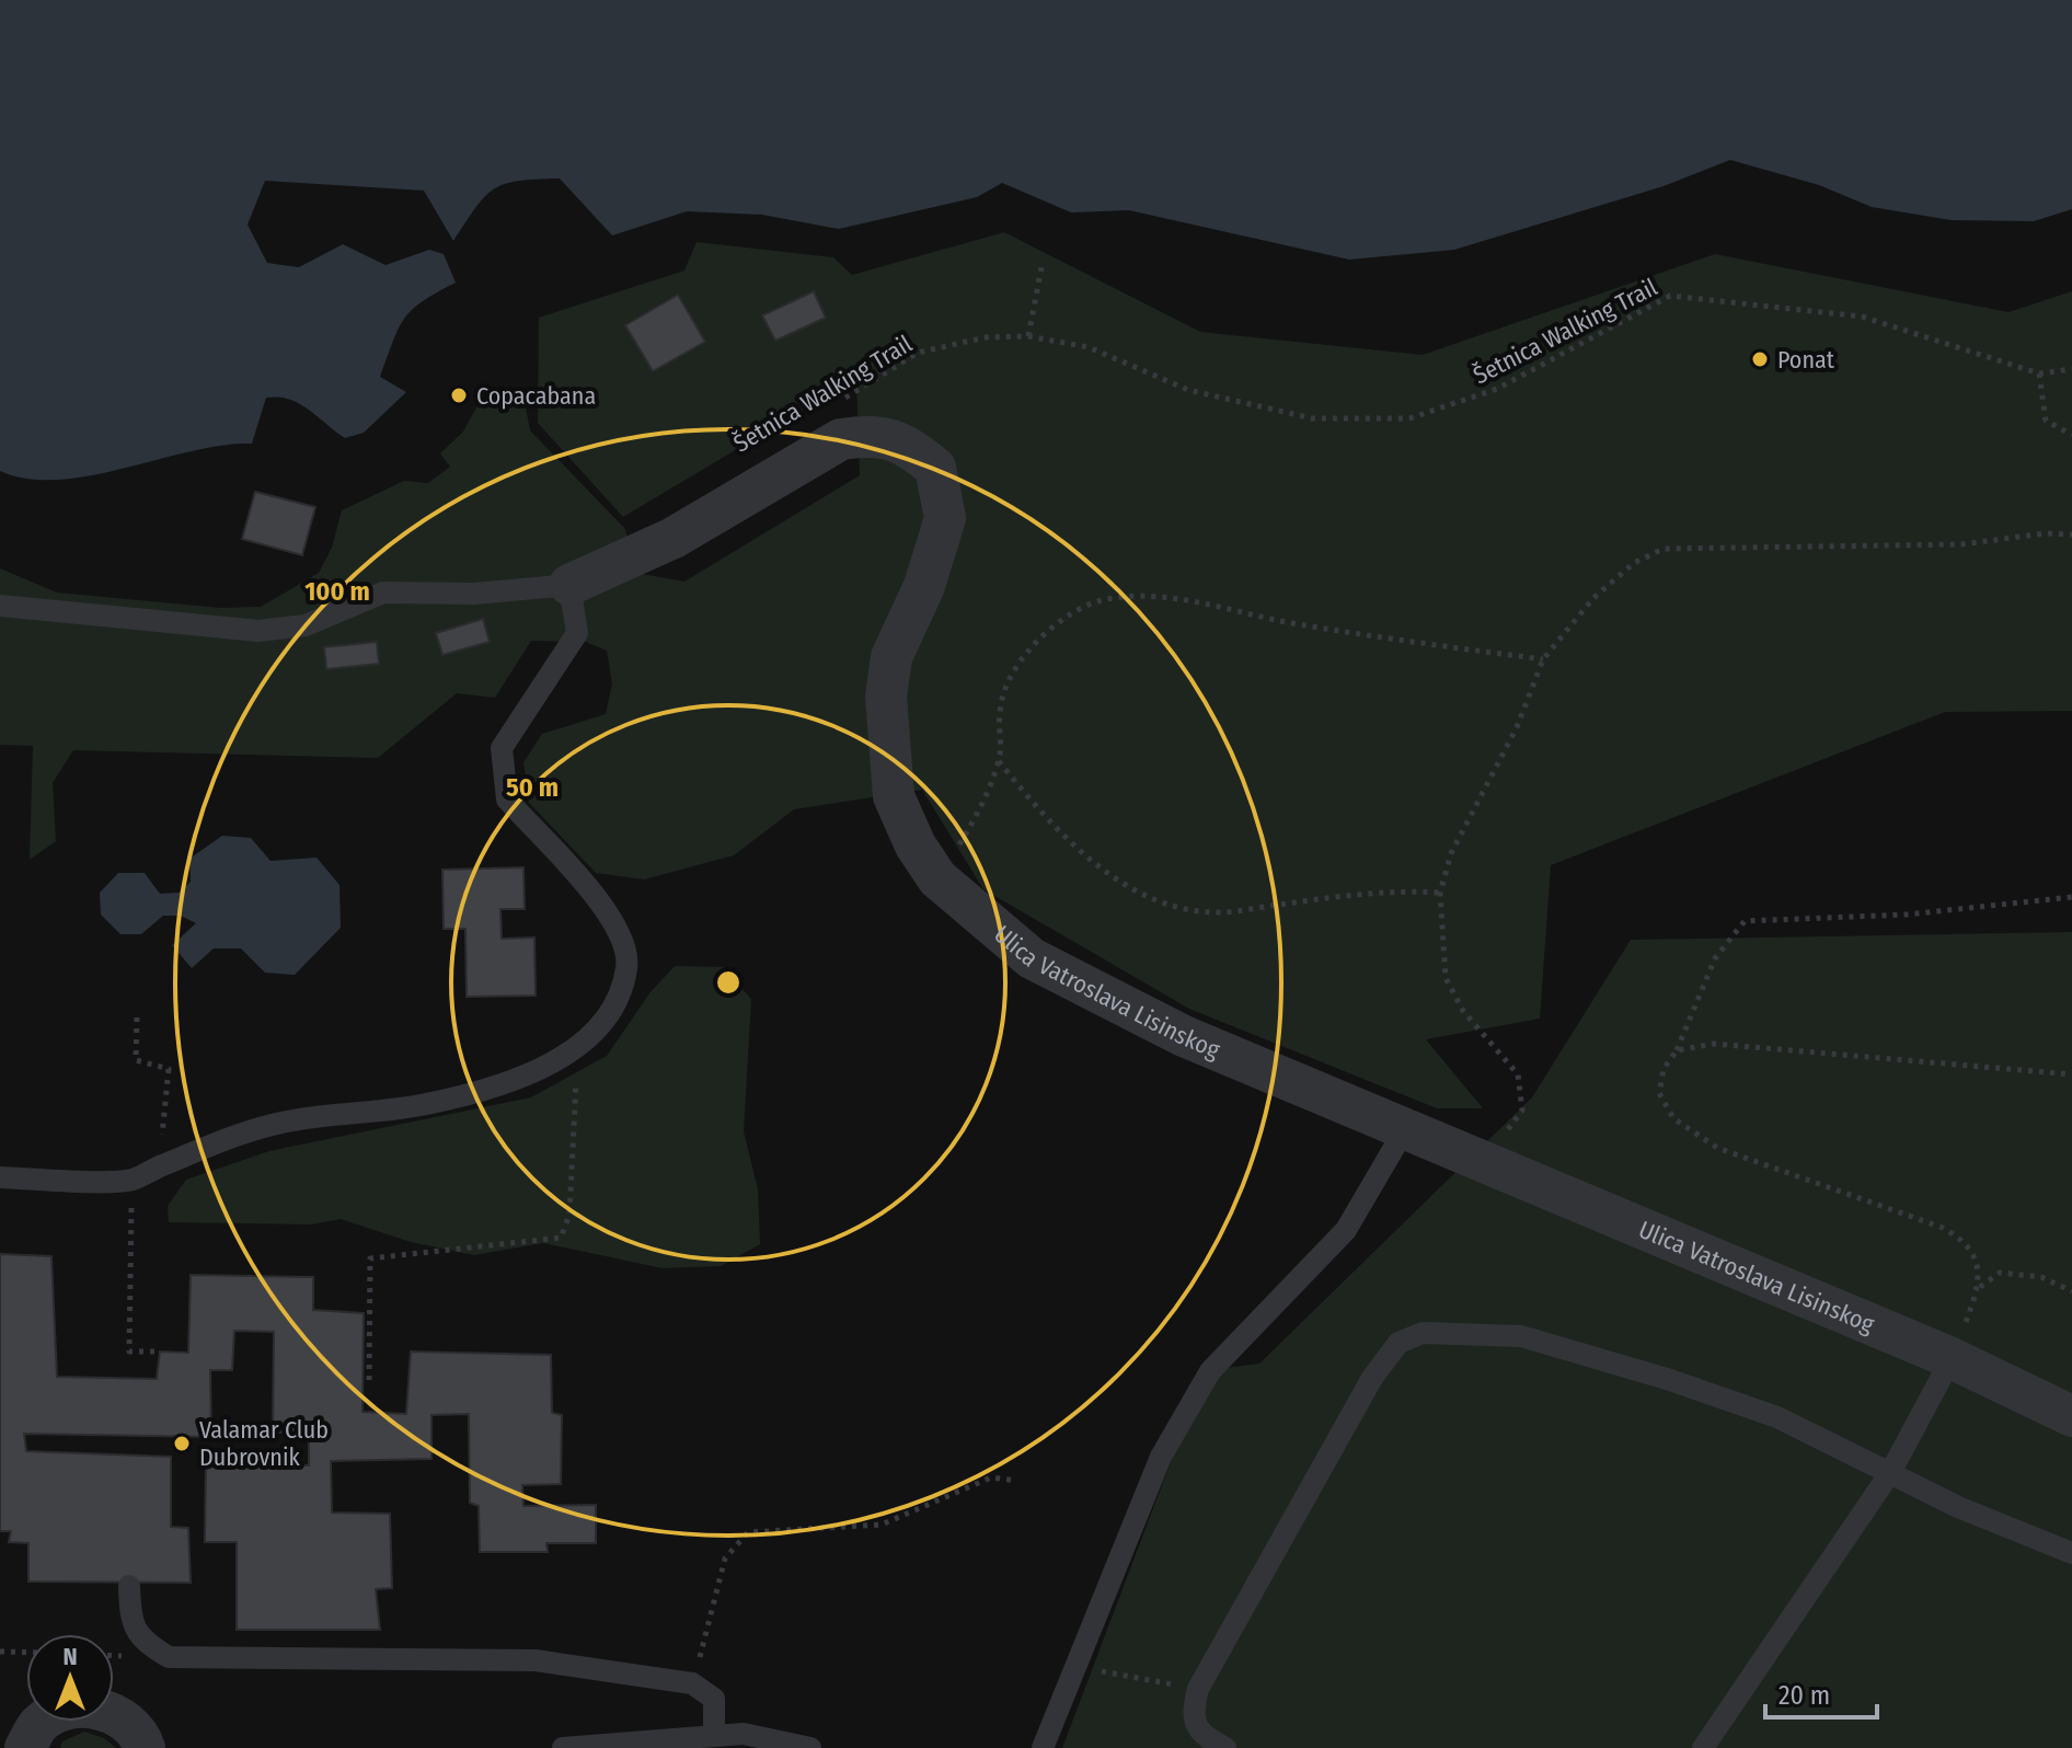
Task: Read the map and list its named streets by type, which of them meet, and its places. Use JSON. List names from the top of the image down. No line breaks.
{"streets":{"street":["Ulica Vatroslava Lisinskog"],"path":["Šetnica Walking Trail"]},"places":["Ponat","Copacabana","Valamar Club Dubrovnik"],"scale_bar":"20 m","north":"top","rings":["100 m","50 m"]}
